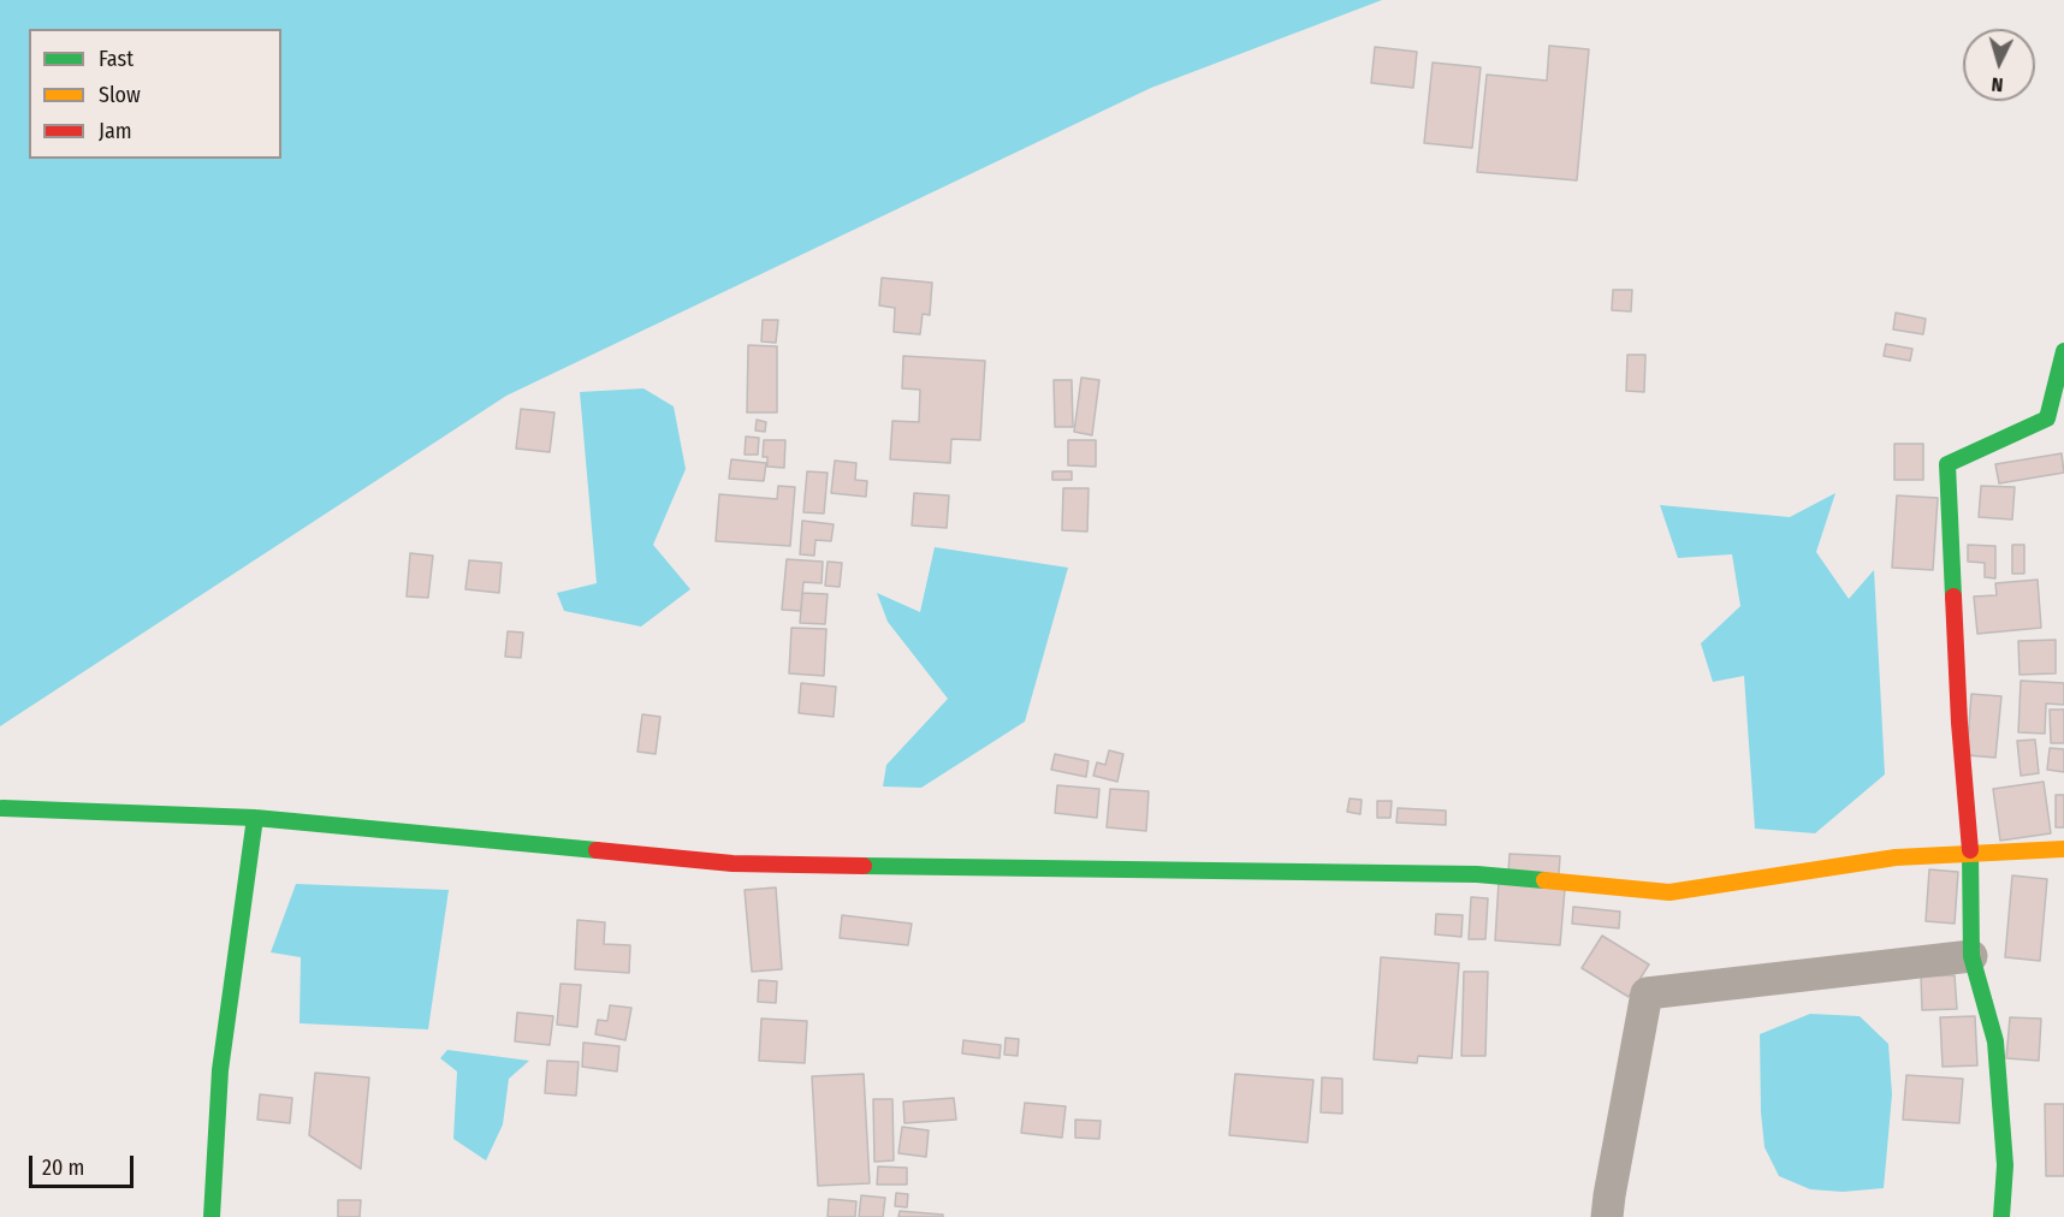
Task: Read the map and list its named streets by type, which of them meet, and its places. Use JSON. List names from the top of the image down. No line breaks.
{"legend":["Fast","Slow","Jam"],"scale_bar":"20 m","north":"bottom"}
